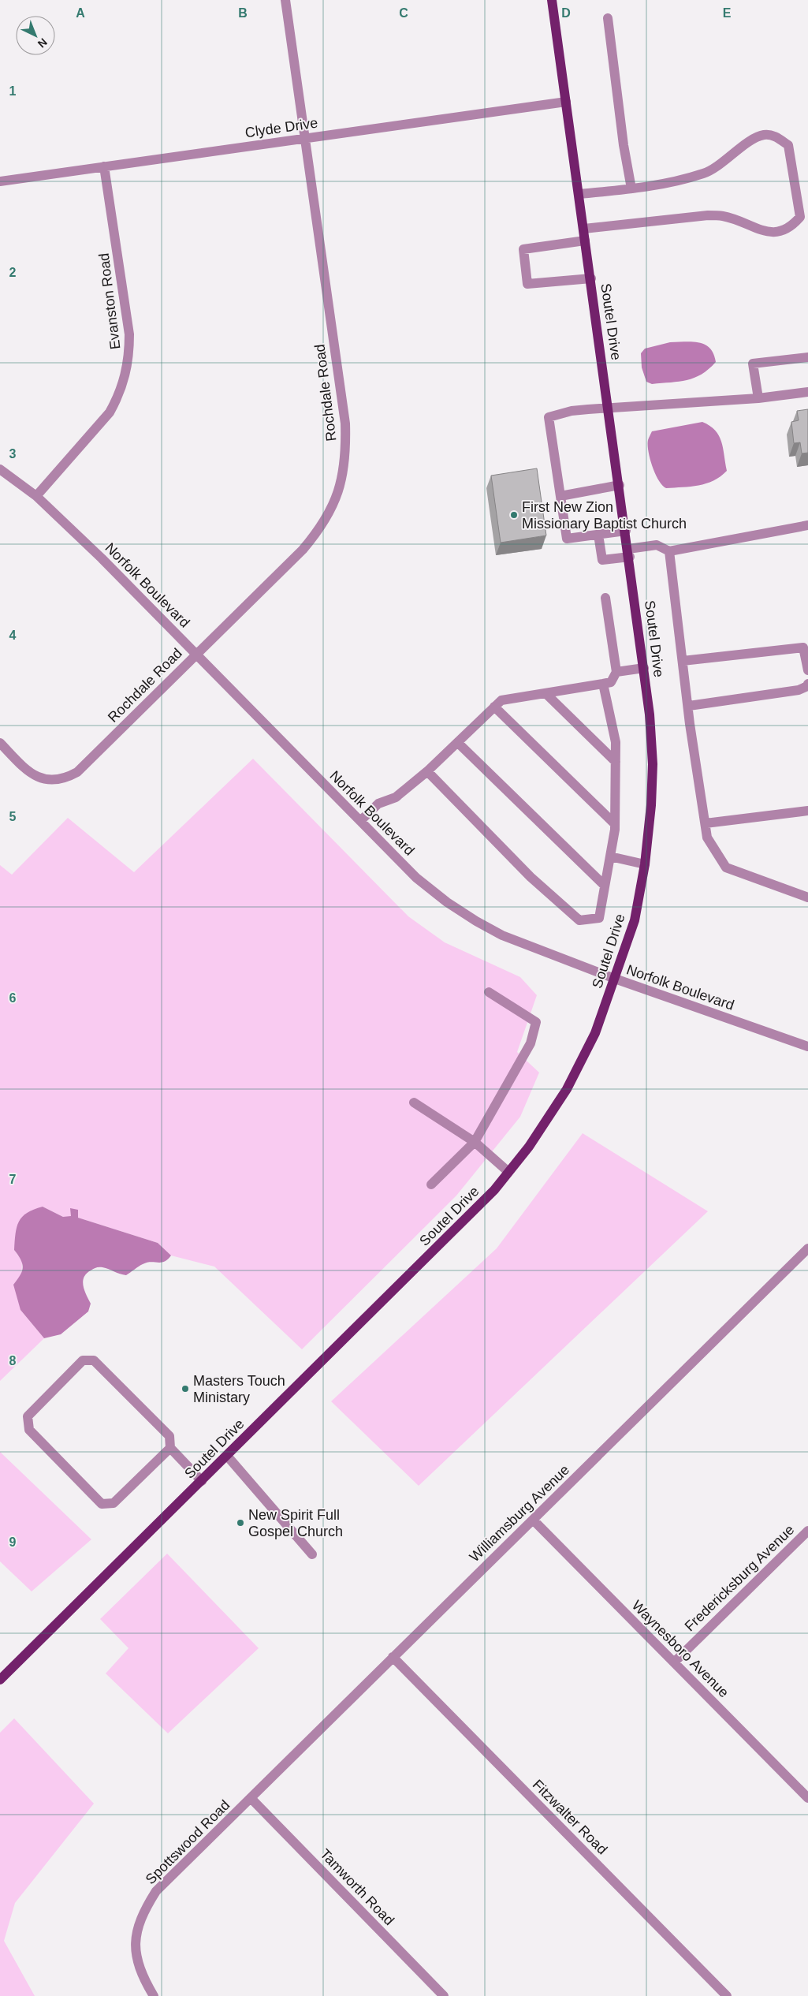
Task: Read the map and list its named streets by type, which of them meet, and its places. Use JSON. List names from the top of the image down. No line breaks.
{"streets":{"main road":["Soutel Drive"],"street":["Clyde Drive","Evanston Road","Rochdale Road","Norfolk Boulevard","Williamsburg Avenue","Fredericksburg Avenue","Waynesboro Avenue","Fitzwalter Road","Spottswood Road","Tamworth Road"]},"crossings":[["Clyde Drive","Evanston Road"],["Clyde Drive","Soutel Drive"],["Clyde Drive","Rochdale Road"],["Evanston Road","Norfolk Boulevard"],["Soutel Drive","Norfolk Boulevard"],["Rochdale Road","Norfolk Boulevard"],["Williamsburg Avenue","Waynesboro Avenue"],["Williamsburg Avenue","Fitzwalter Road"],["Williamsburg Avenue","Spottswood Road"],["Williamsburg Avenue","Tamworth Road"],["Fredericksburg Avenue","Waynesboro Avenue"],["Spottswood Road","Tamworth Road"]],"places":["First New Zion Missionary Baptist Church","Masters Touch Ministary","New Spirit Full Gospel Church"],"north":"bottom right","grid":{"columns":["A","B","C","D","E"],"rows":["1","2","3","4","5","6","7","8","9"]}}
